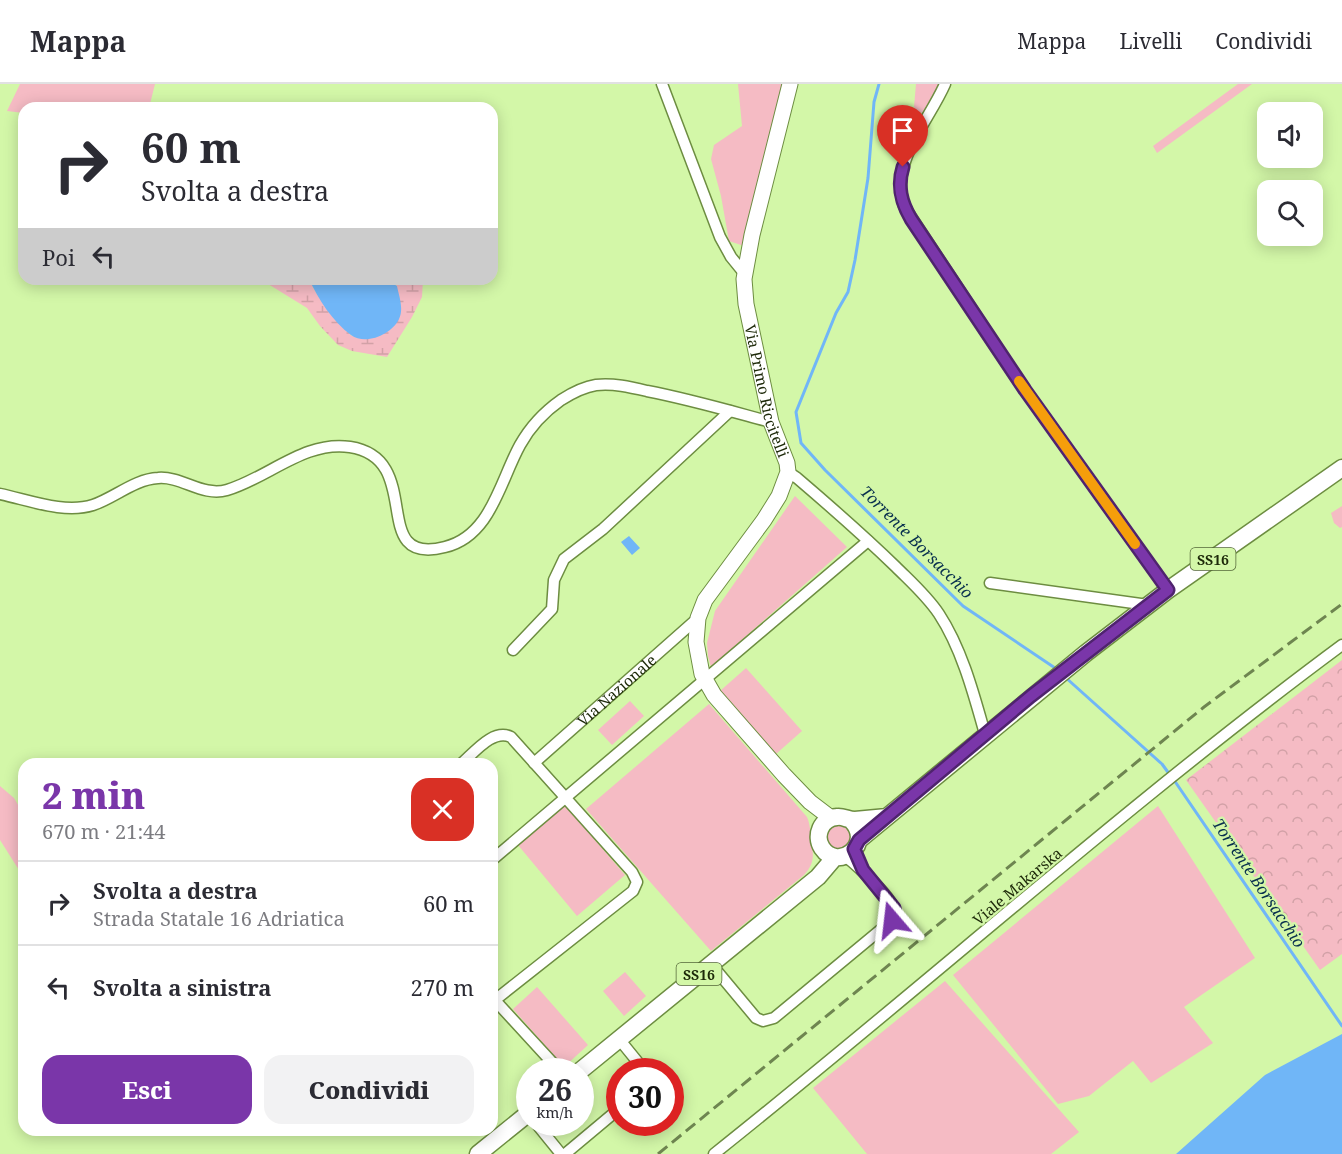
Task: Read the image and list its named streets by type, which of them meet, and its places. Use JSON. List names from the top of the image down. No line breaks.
{"streets":{"main road":["SS16"],"street":["Via Primo Riccitelli","Via Nazionale","Viale Makarska"]},"crossings":[["Via Primo Riccitelli","SS16"],["Via Primo Riccitelli","Via Nazionale"],["SS16","Via Nazionale"]],"water":["Torrente Borsacchio"],"page":{"header":"Mappa","nav":["Mappa","Livelli","Condividi"],"turn":["60 m","Svolta a destra"],"then":"Poi","heading":["2 min","670 m · 21:44"],"list":[{"name":"Svolta a destra","note":"Strada Statale 16 Adriatica","value":"60 m"},{"name":"Svolta a sinistra","value":"270 m"}],"buttons":["Esci","Condividi"],"speed":"26 km/h","limit":"30"}}
